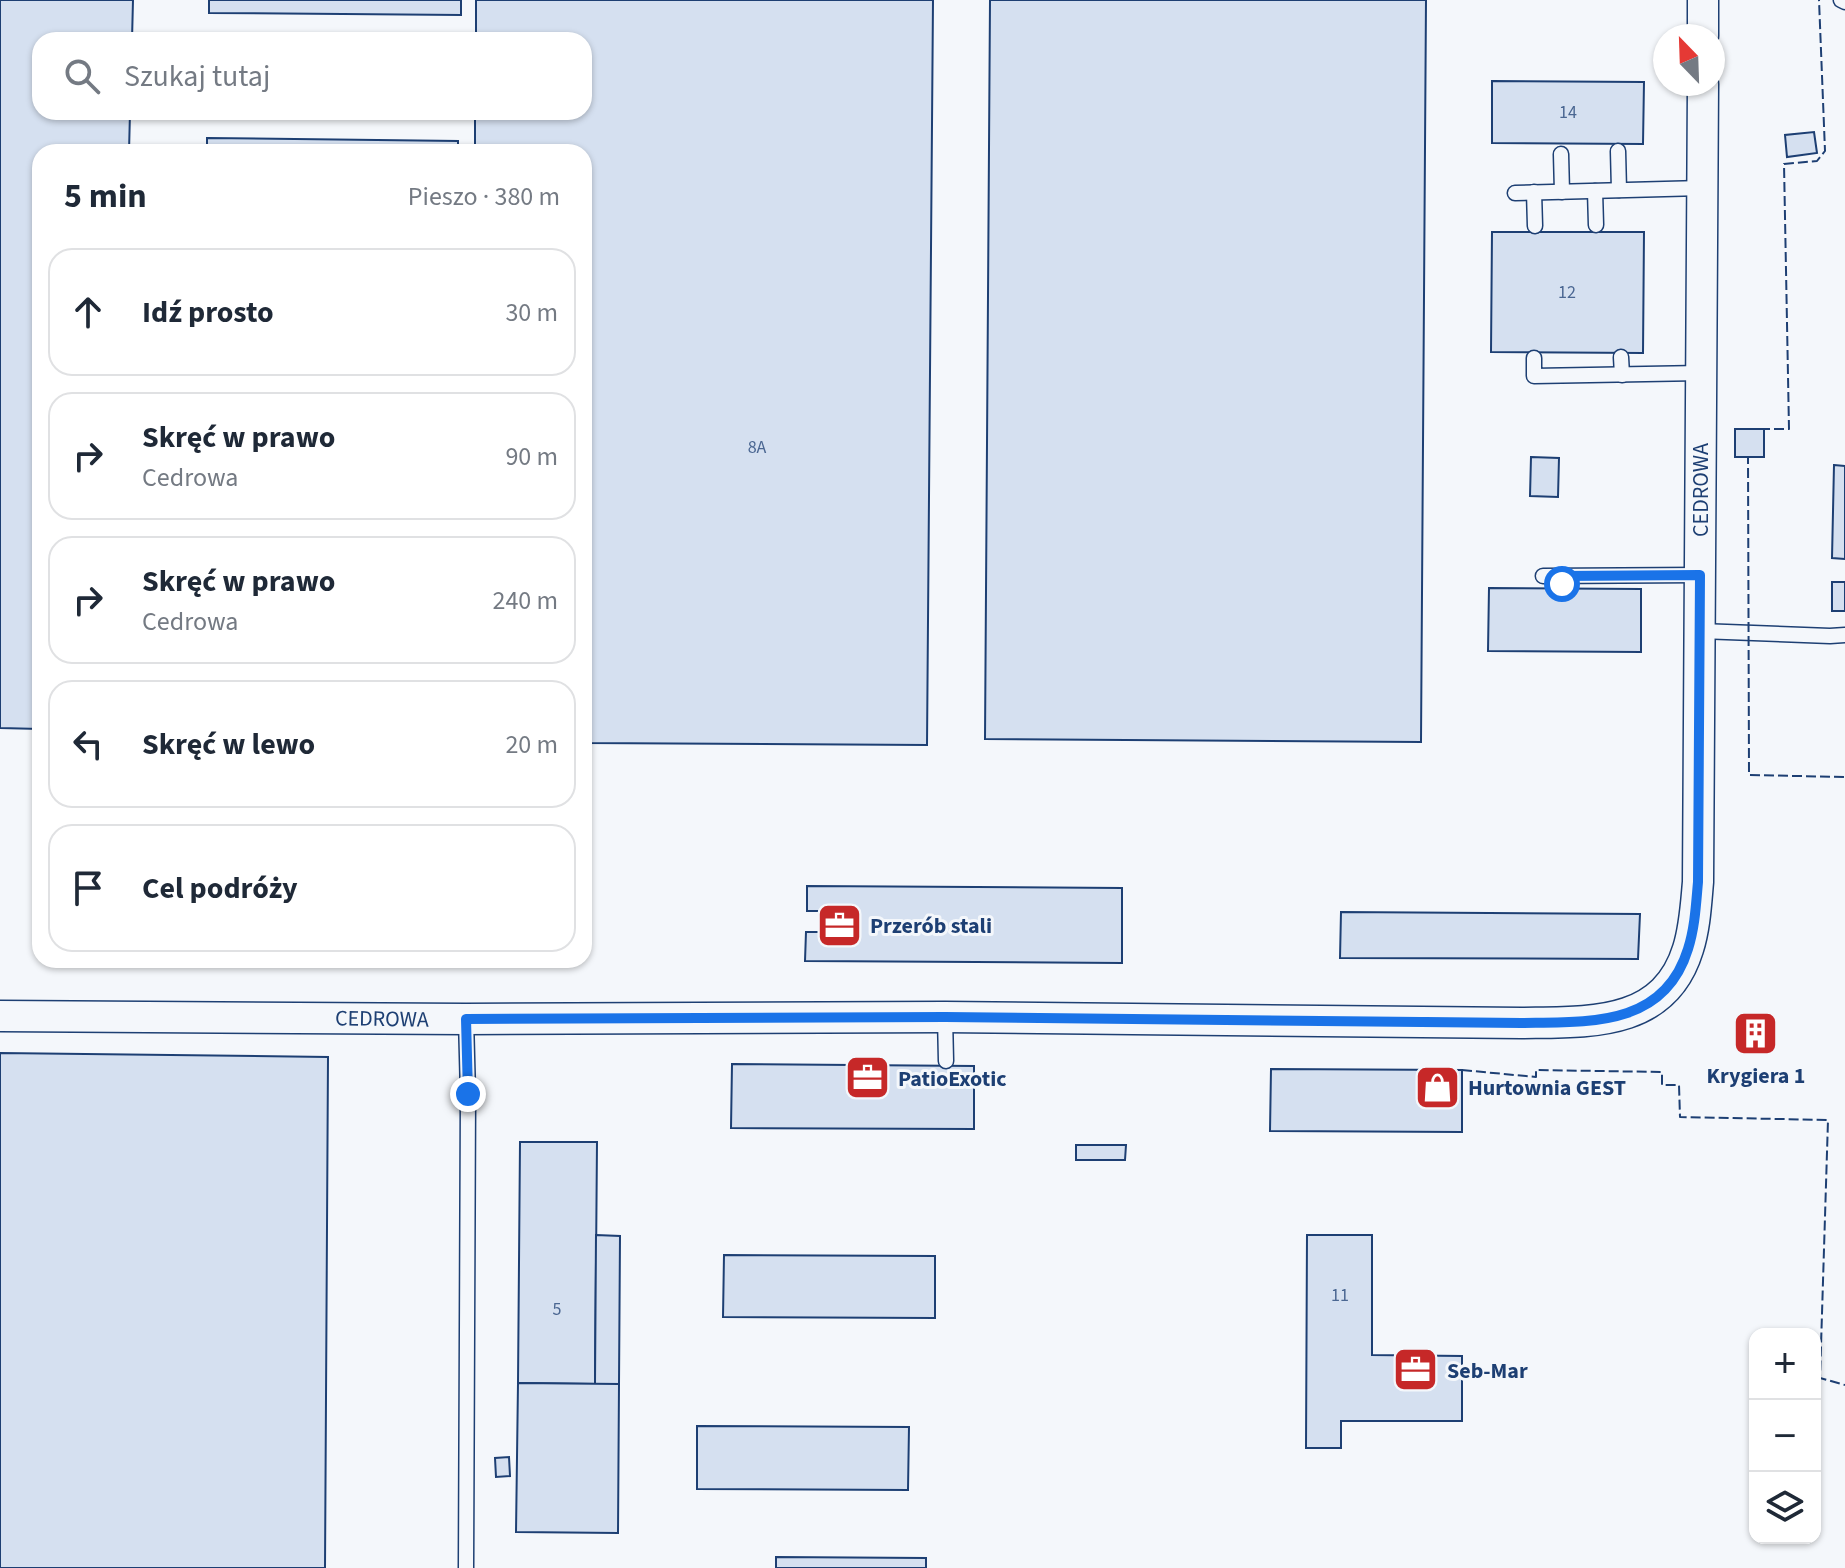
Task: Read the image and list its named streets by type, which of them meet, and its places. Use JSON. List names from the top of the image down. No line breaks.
{"streets":{"street":["CEDROWA"]},"places":{"office":["Przerób stali","PatioExotic","Seb-Mar"],"building":["Krygiera 1"],"shop":["Hurtownia GEST"]},"house_numbers":["14","12","8A","11","5"],"north":"top left","page":{"search":"Szukaj tutaj","heading":["5 min","Pieszo · 380 m"],"list":[["Idź prosto","30 m"],["Skręć w prawo","Cedrowa","90 m"],["Skręć w prawo","Cedrowa","240 m"],["Skręć w lewo","20 m"],"Cel podróży"],"map_buttons":["+","−"]}}
